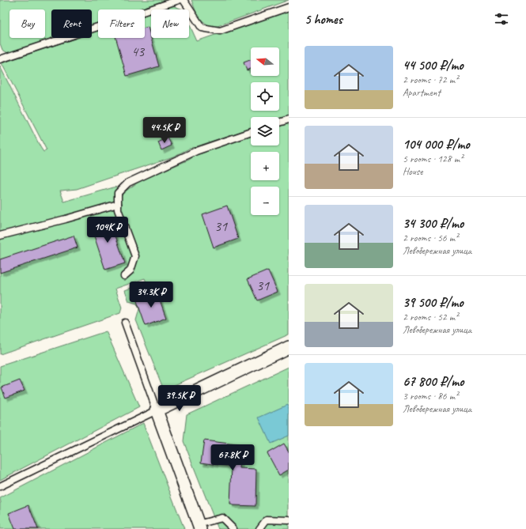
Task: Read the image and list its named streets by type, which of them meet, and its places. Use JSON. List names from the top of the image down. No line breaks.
{"house_numbers":["43","31","31"],"north":"left","page":{"heading":"5 homes","chip":["Buy","Rent","Filters","New"],"list":[{"name":"44 500 ₽/mo","note":"2 rooms · 72 m² · Apartment"},{"name":"104 000 ₽/mo","note":"5 rooms · 128 m² · House"},{"name":"34 300 ₽/mo","note":"2 rooms · 56 m² · Левобережная улица"},{"name":"39 500 ₽/mo","note":"2 rooms · 52 m² · Левобережная улица"},{"name":"67 800 ₽/mo","note":"3 rooms · 86 m² · Левобережная улица"}],"map_buttons":["+","−"],"price":["44.5K ₽","104K ₽","34.3K ₽","39.5K ₽","67.8K ₽"]}}
